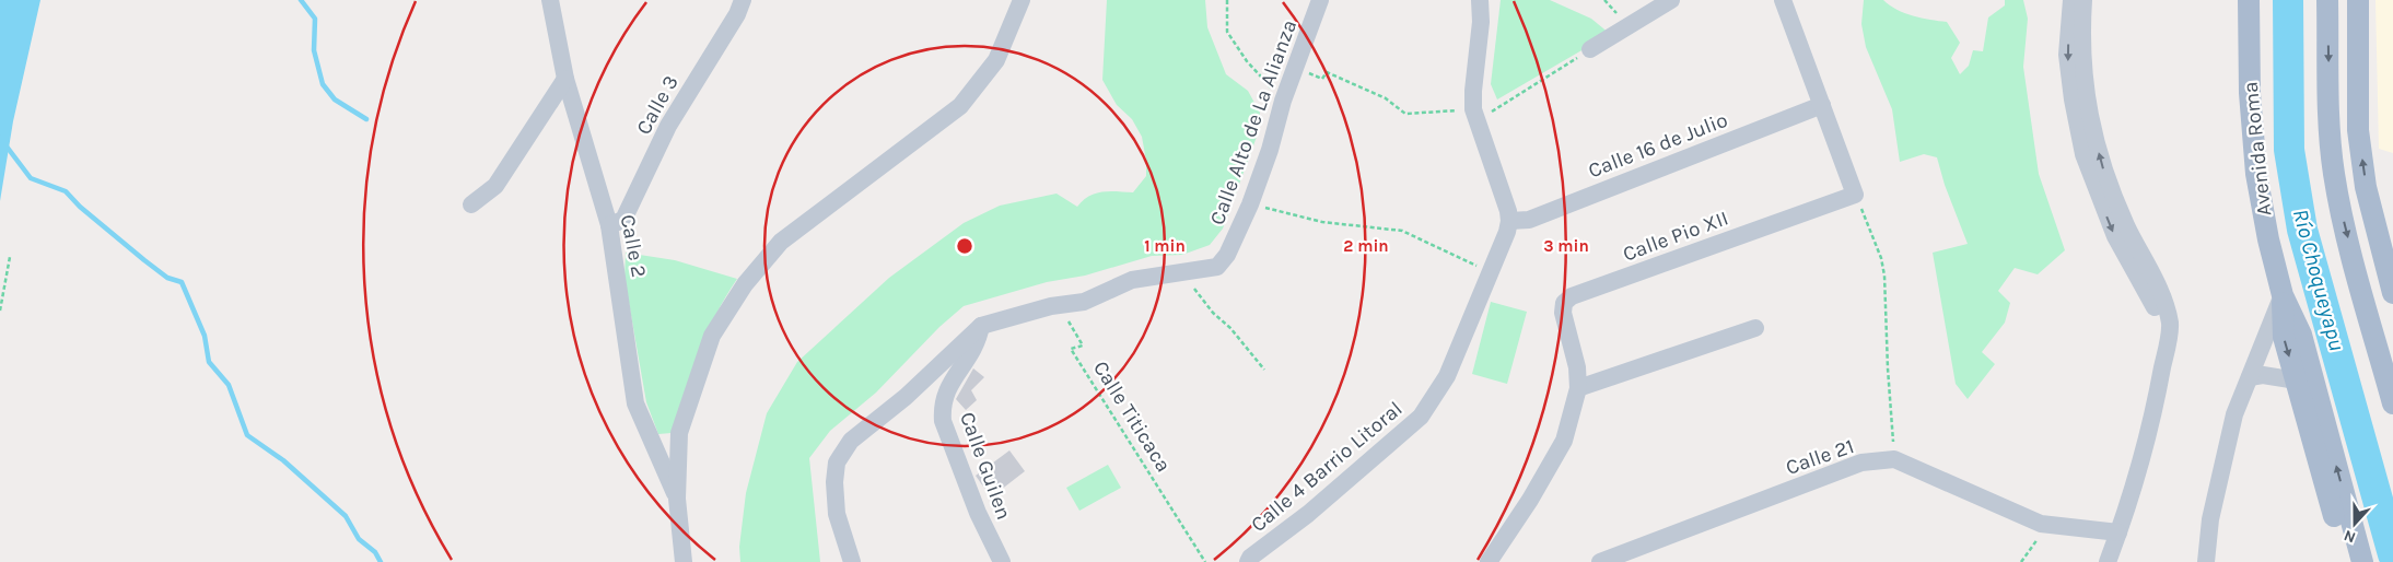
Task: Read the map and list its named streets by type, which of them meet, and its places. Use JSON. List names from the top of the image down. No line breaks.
{"streets":{"main road":["Avenida Roma"],"street":["Calle 3","Calle Alto de La Alianza","Calle 16 de Julio","Calle Pio XII","Calle 2","Calle 21","Calle Guilen","Calle 4 Barrio Litoral"],"path":["Calle Titicaca"]},"crossings":[["Calle 3","Calle 2"],["Calle Alto de La Alianza","Calle Titicaca"],["Calle Alto de La Alianza","Calle Guilen"],["Calle 16 de Julio","Calle 4 Barrio Litoral"]],"water":["Río Choqueyapu"],"north":"bottom","rings":["1 min","2 min","3 min"]}
